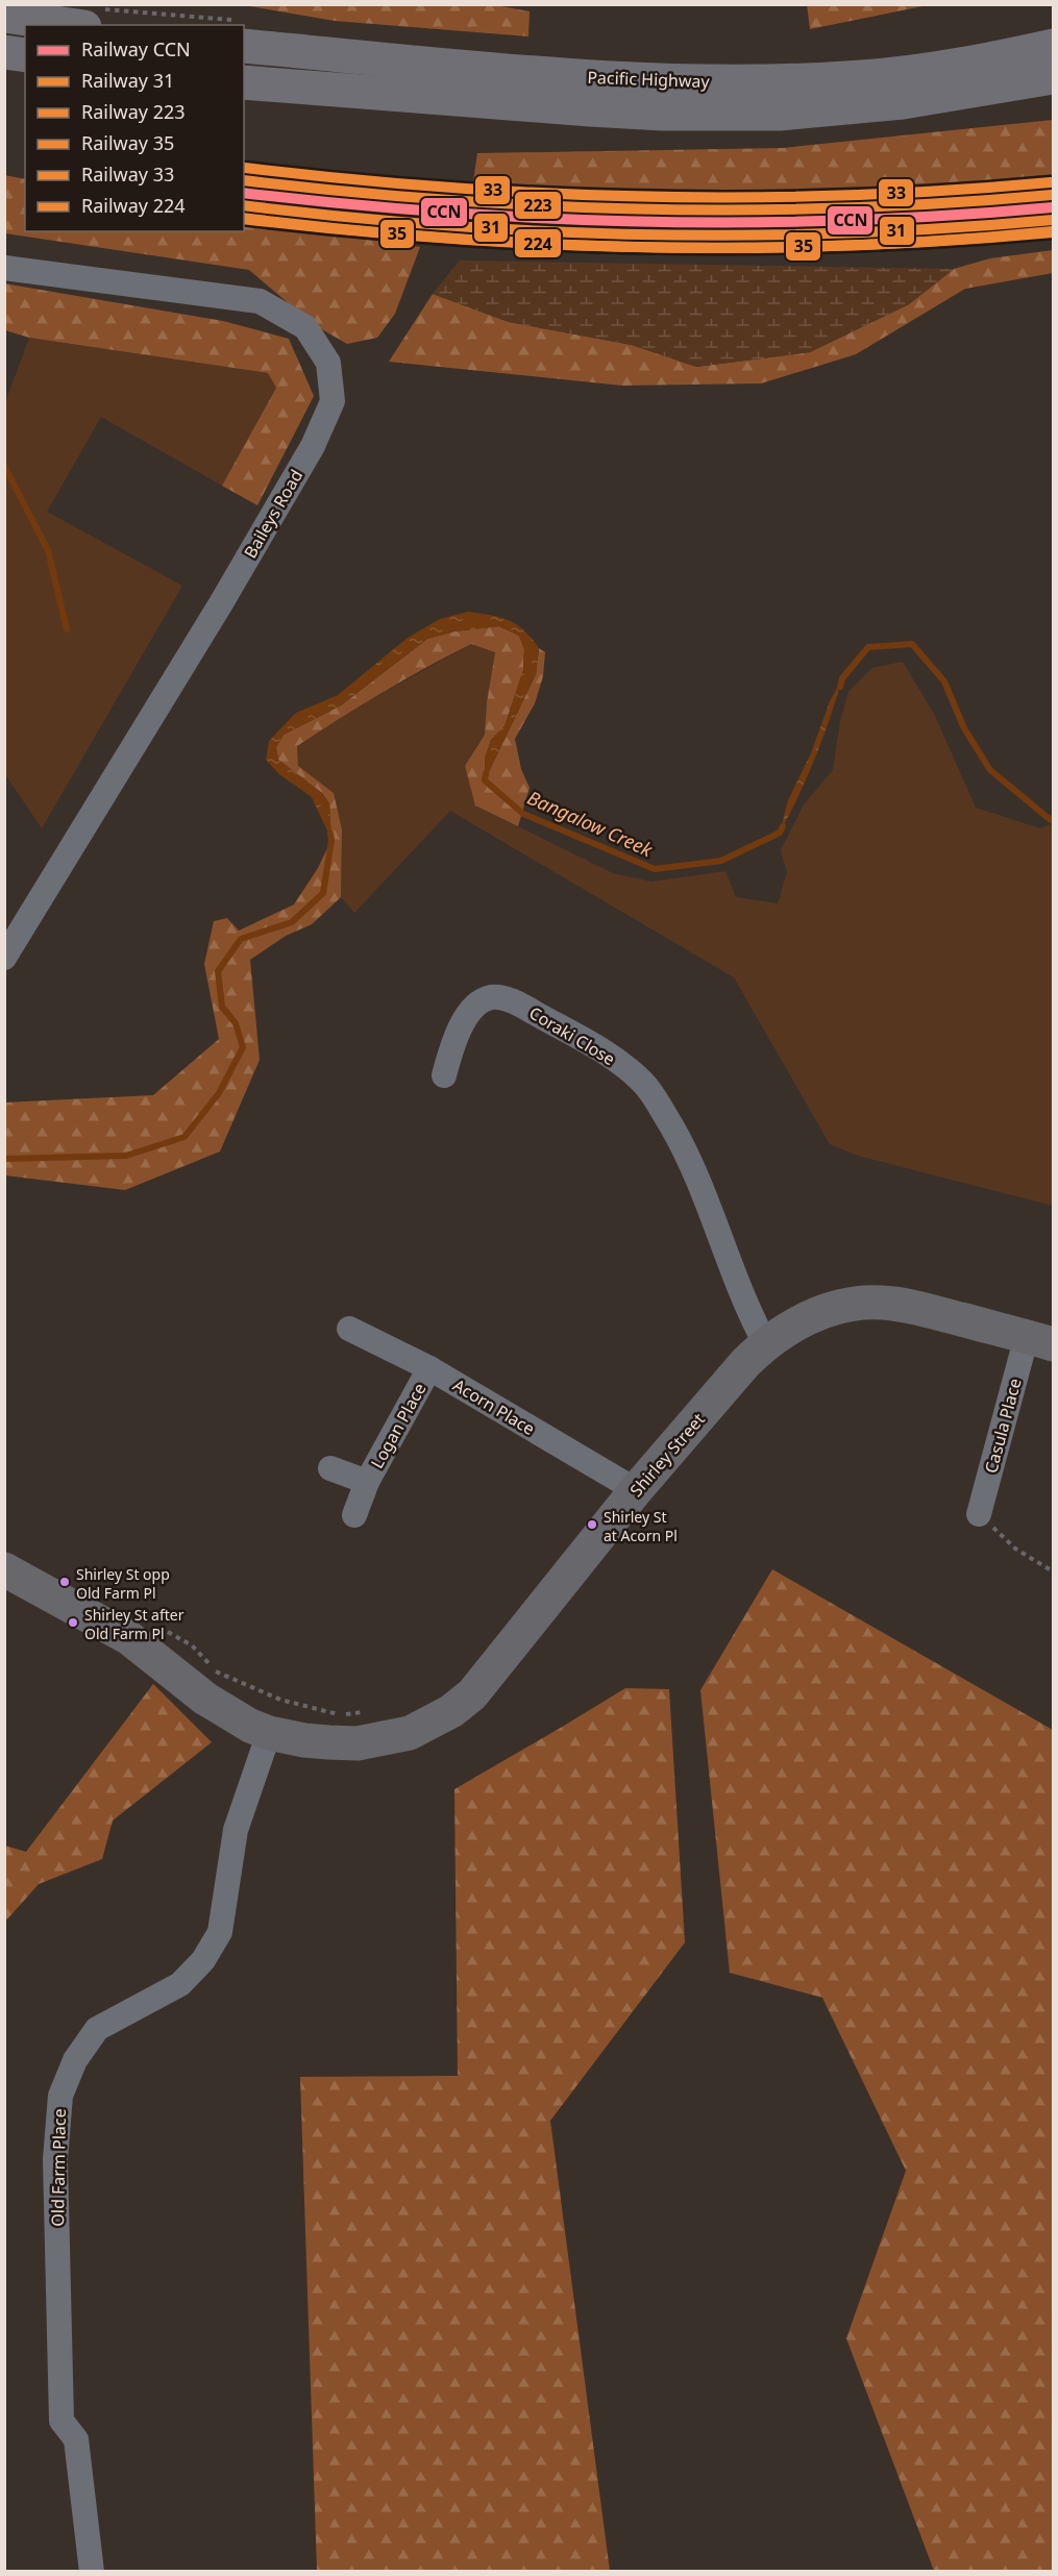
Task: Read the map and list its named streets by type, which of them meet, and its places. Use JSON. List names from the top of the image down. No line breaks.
{"streets":{"main road":["Pacific Highway"],"street":["Baileys Road","Coraki Close","Acorn Place","Logan Place","Casula Place","Shirley Street","Old Farm Place"]},"crossings":[["Coraki Close","Shirley Street"],["Acorn Place","Logan Place"],["Acorn Place","Shirley Street"],["Casula Place","Shirley Street"],["Shirley Street","Old Farm Place"]],"water":["Bangalow Creek"],"places":["Shirley St at Acorn Pl","Shirley St opp Old Farm Pl","Shirley St after Old Farm Pl"],"lines":["rail line 33","rail line 223","rail line CCN","rail line 31","rail line 35","rail line 224"],"legend":["Railway CCN","Railway 31","Railway 223","Railway 35","Railway 33","Railway 224"]}
